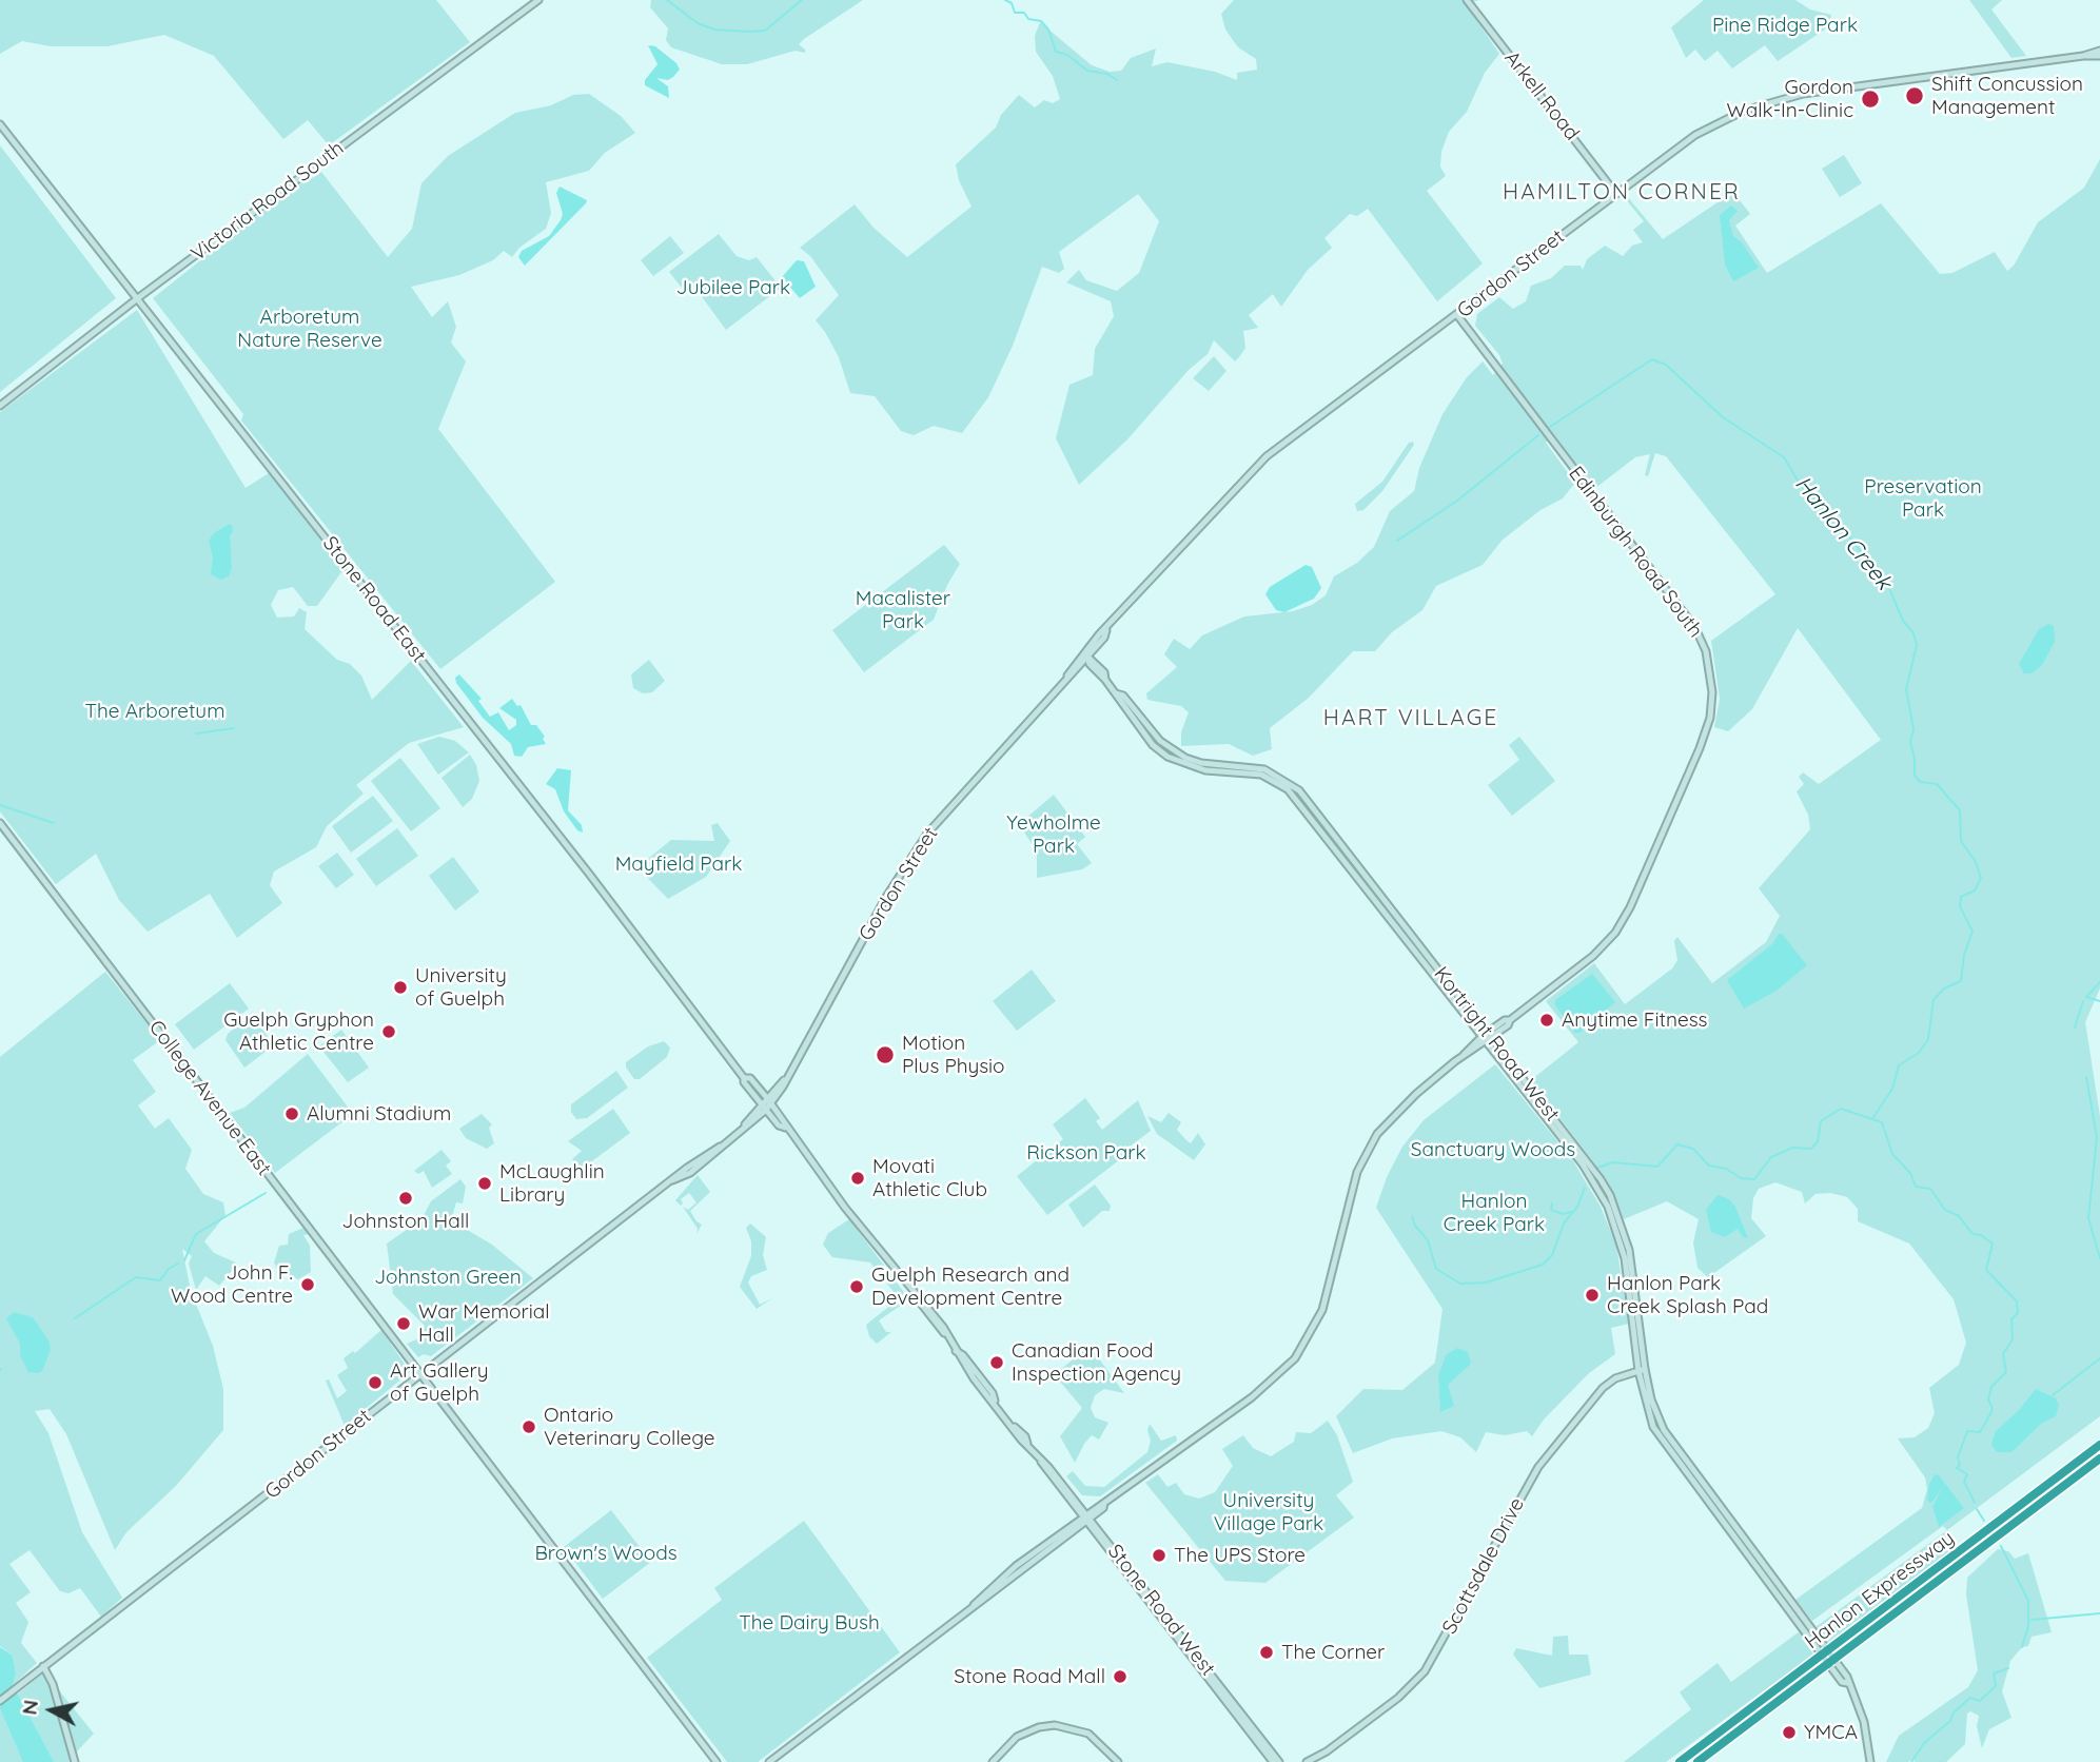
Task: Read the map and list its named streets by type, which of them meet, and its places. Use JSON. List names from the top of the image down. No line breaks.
{"streets":{"highway":["Hanlon Expressway"],"main road":["Arkell Road","Victoria Road South","Gordon Street","Edinburgh Road South","Stone Road East","Kortright Road West","College Avenue East","Scottsdale Drive","Stone Road West"]},"crossings":[["Arkell Road","Gordon Street"],["Victoria Road South","Stone Road East"],["Gordon Street","Edinburgh Road South"],["Gordon Street","Stone Road East"],["Gordon Street","Kortright Road West"],["Gordon Street","College Avenue East"],["Gordon Street","Stone Road West"],["Edinburgh Road South","Kortright Road West"],["Edinburgh Road South","Stone Road West"],["Stone Road East","Stone Road West"],["Kortright Road West","Scottsdale Drive"],["Kortright Road West","Hanlon Expressway"]],"districts":["HAMILTON CORNER","HART VILLAGE"],"water":["Hanlon Creek"],"parks":["Pine Ridge Park","Jubilee Park","Arboretum Nature Reserve","Preservation Park","Macalister Park","The Arboretum","Yewholme Park","Mayfield Park","Sanctuary Woods","Rickson Park","Hanlon Creek Park","Johnston Green","University Village Park","Brown's Woods","The Dairy Bush"],"places":["Shift Concussion Management","Gordon Walk-In-Clinic","University of Guelph","Anytime Fitness","Guelph Gryphon Athletic Centre","Motion Plus Physio","Alumni Stadium","Movati Athletic Club","McLaughlin Library","Johnston Hall","John F. Wood Centre","Guelph Research and Development Centre","Hanlon Park Creek Splash Pad","War Memorial Hall","Canadian Food Inspection Agency","Art Gallery of Guelph","Ontario Veterinary College","The UPS Store","The Corner","Stone Road Mall","YMCA"],"north":"left"}
